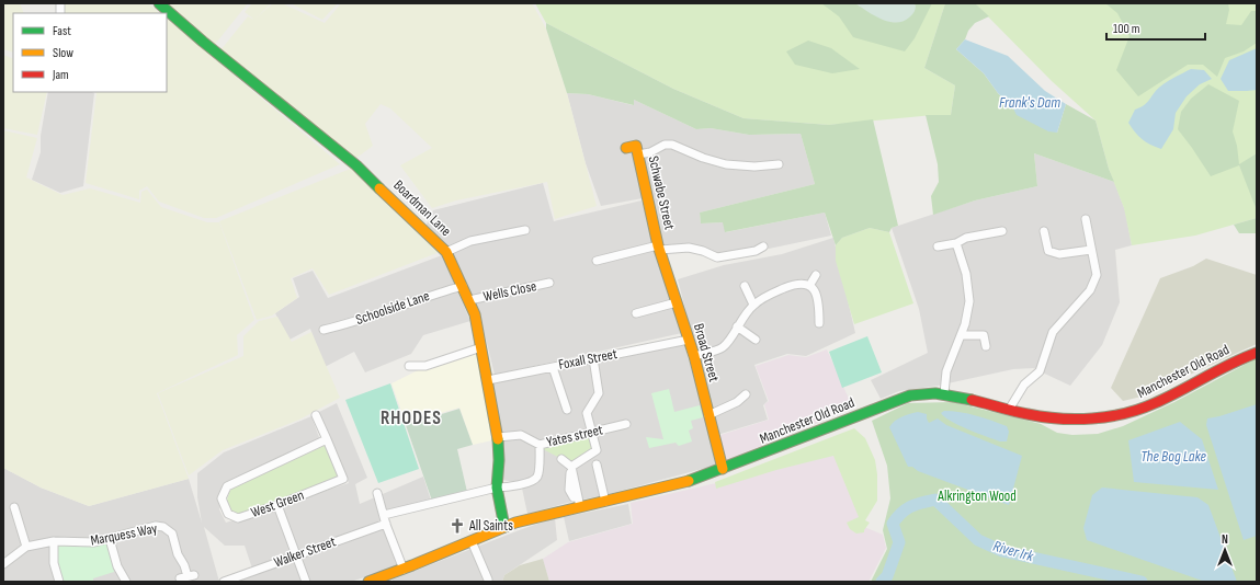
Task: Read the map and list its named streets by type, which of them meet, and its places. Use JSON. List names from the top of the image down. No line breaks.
{"streets":{"street":["Schwabe Street","Boardman Lane","Wells Close","Schoolside Lane","Broad Street","Foxall Street","Manchester Old Road","Yates street","West Green","Marquess Way","Walker Street"]},"crossings":[["Schwabe Street","Broad Street"],["Boardman Lane","Wells Close"],["Boardman Lane","Schoolside Lane"],["Boardman Lane","Foxall Street"],["Boardman Lane","Manchester Old Road"],["Boardman Lane","Yates street"],["Broad Street","Foxall Street"],["Broad Street","Manchester Old Road"]],"districts":["RHODES"],"water":["Frank's Dam","The Bog Lake","River Irk"],"parks":["Alkrington Wood"],"places":{"church":["All Saints"]},"legend":["Fast","Slow","Jam"],"scale_bar":"100 m","north":"top"}
